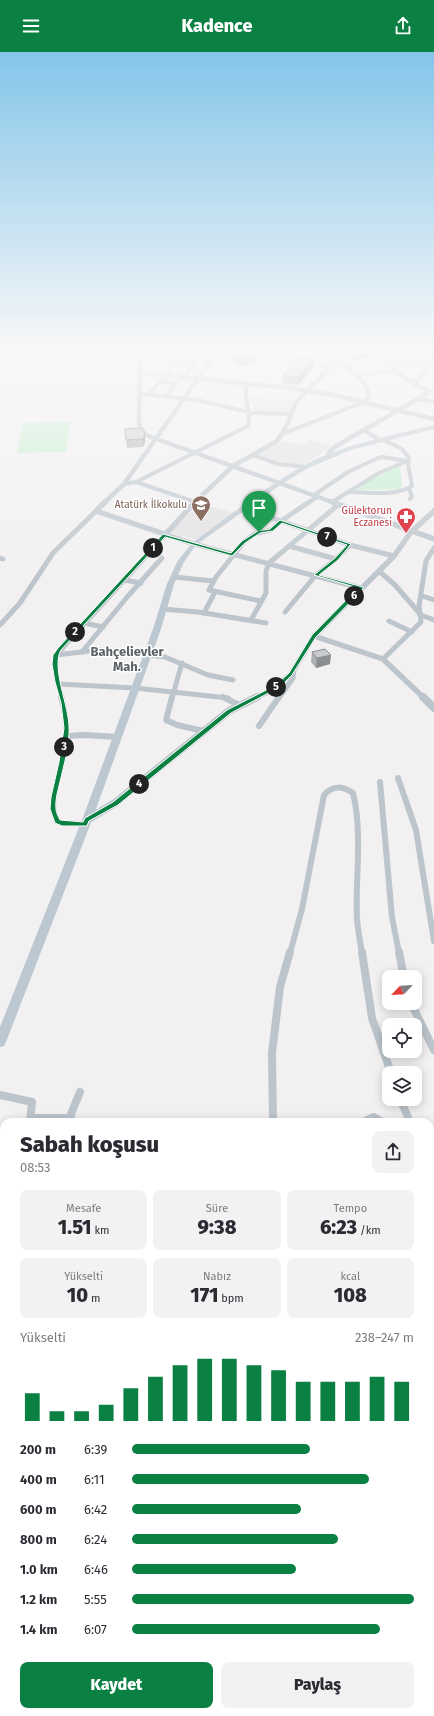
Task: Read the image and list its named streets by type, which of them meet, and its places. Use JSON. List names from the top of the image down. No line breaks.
{"districts":["Bahçelievler Mah."],"places":{"school or university":["Atatürk İlkokulu"],"pharmacy":["Gülektorun Eczanesi"]},"north":"bottom left","page":{"header":"Kadence","pins":["7","1","6","2","5","3","4"],"heading":["Sabah koşusu","08:53"],"stats":[["Mesafe","1.51 km"],["Süre","9:38"],["Tempo","6:23 /km"],["Yükselti","10 m"],["Nabız","171 bpm"],["kcal","108"]],"chart":["Yükselti","238–247 m"],"list":[{"name":"200 m","note":"6:39"},{"name":"400 m","note":"6:11"},{"name":"600 m","note":"6:42"},{"name":"800 m","note":"6:24"},{"name":"1.0 km","note":"6:46"},{"name":"1.2 km","note":"5:55"},{"name":"1.4 km","note":"6:07"}],"buttons":["Kaydet","Paylaş"]}}
